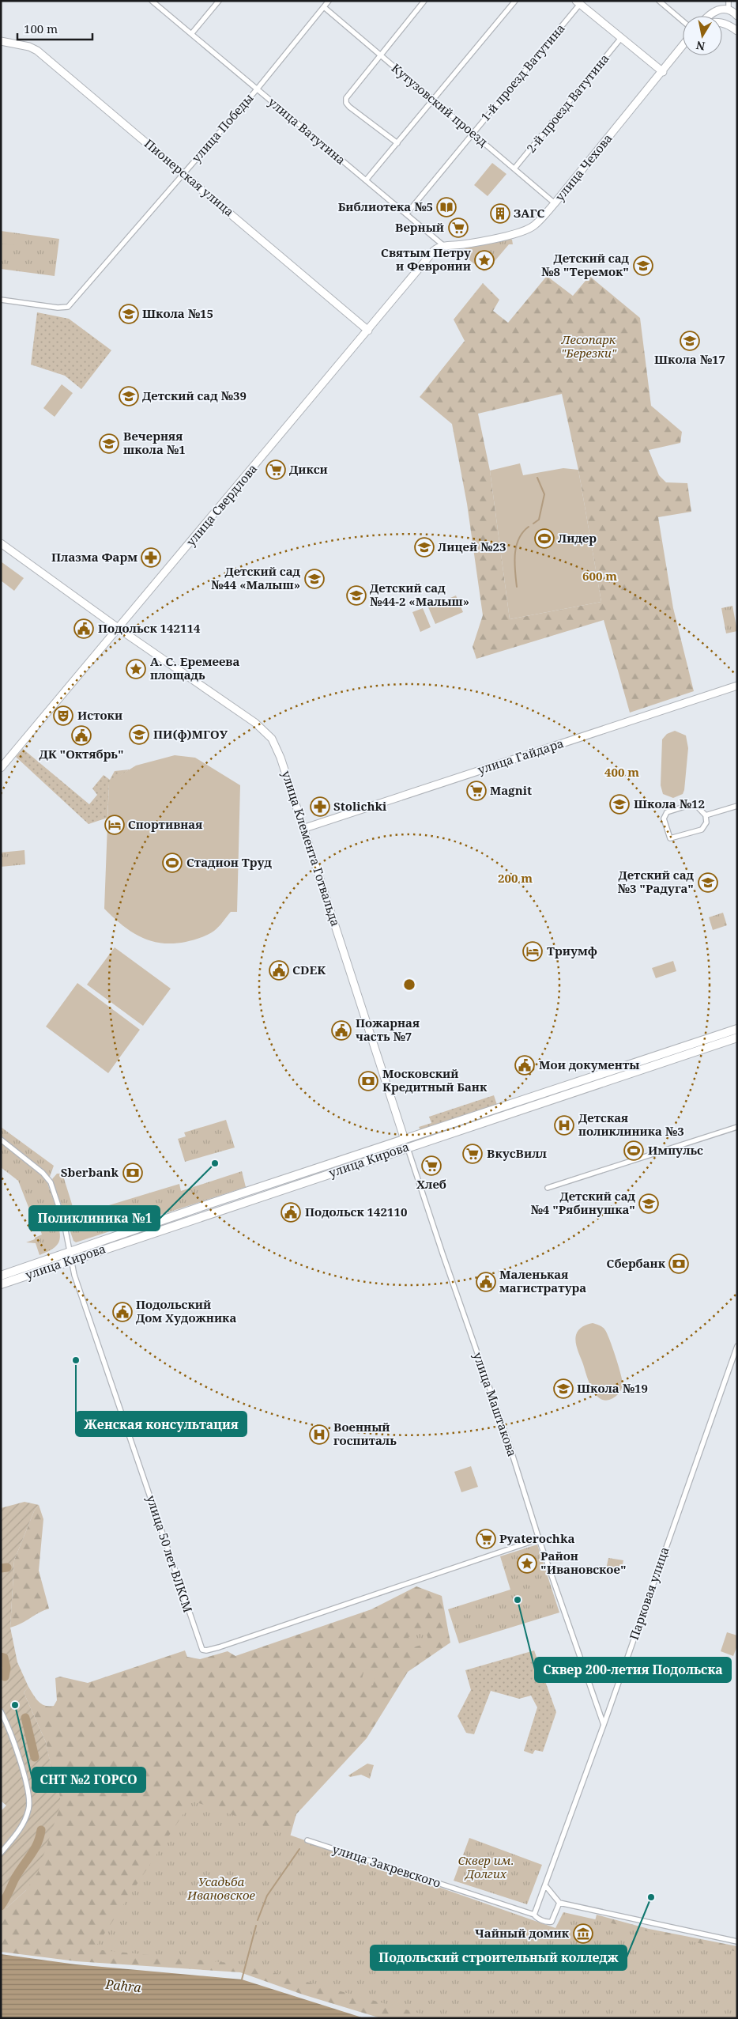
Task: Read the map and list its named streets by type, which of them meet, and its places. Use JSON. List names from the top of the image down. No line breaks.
{"streets":{"main road":["улица Кирова"],"street":["1-й проезд Ватутина","2-й проезд Ватутина","Кутузовский проезд","улица Победы","улица Ватутина","улица Чехова","Пионерская улица","улица Свердлова","улица Гайдара","улица Клемента Готвальда","улица Маштакова","улица 50 лет ВЛКСМ","Парковая улица","улица Закревского"]},"crossings":[["1-й проезд Ватутина","Кутузовский проезд"],["1-й проезд Ватутина","улица Ватутина"],["2-й проезд Ватутина","Кутузовский проезд"],["Кутузовский проезд","улица Победы"],["Кутузовский проезд","улица Чехова"],["улица Победы","улица Ватутина"],["улица Победы","Пионерская улица"],["улица Ватутина","улица Чехова"],["улица Ватутина","улица Свердлова"],["улица Чехова","улица Свердлова"],["Пионерская улица","улица Свердлова"],["улица Свердлова","улица Клемента Готвальда"],["улица Гайдара","улица Клемента Готвальда"],["улица Клемента Готвальда","улица Кирова"],["улица Клемента Готвальда","улица Маштакова"],["улица Кирова","улица Маштакова"],["улица Кирова","улица 50 лет ВЛКСМ"],["улица Маштакова","улица 50 лет ВЛКСМ"],["улица Маштакова","Парковая улица"],["Парковая улица","улица Закревского"]],"water":["Pahra"],"parks":["Лесопарк \"Березки\"","Сквер им. Долгих","Усадьба Ивановское"],"places":{"library":["Библиотека №5"],"building":["ЗАГС"],"supermarket":["Верный","Дикси","Magnit","ВкусВилл","Хлеб","Pyaterochka"],"place":["Святым Петру и Февронии","А. С. Еремеева площадь","Район \"Ивановское\""],"school or university":["Детский сад №8 \"Теремок\"","Школа №15","Школа №17","Детский сад №39","Вечерняя школа №1","Лицей №23","Детский сад №44 «Малыш»","Детский сад №44-2 «Малыш»","ПИ(ф)МГОУ","Школа №12","Детский сад №3 \"Радуга\"","Детский сад №4 \"Рябинушка\"","Школа №19"],"sports":["Лидер","Стадион Труд","Импульс"],"pharmacy":["Плазма Фарм","Stolichki"],"public building":["Подольск 142114","ДК \"Октябрь\"","CDEK","Пожарная часть №7","Мои документы","Подольск 142110","Маленькая магистратура","Подольский Дом Художника"],"theatre":["Истоки"],"hotel":["Спортивная","Триумф"],"bank":["Московский Кредитный Банк","Sberbank","Сбербанк"],"hospital":["Детская поликлиника №3","Военный госпиталь"],"other":["Поликлиника №1","Женская консультация","Сквер 200-летия Подольска","СНТ №2 ГОРСО","Подольский строительный колледж"],"museum":["Чайный домик"]},"scale_bar":"100 m","north":"bottom","rings":["600 m","400 m","200 m"]}
